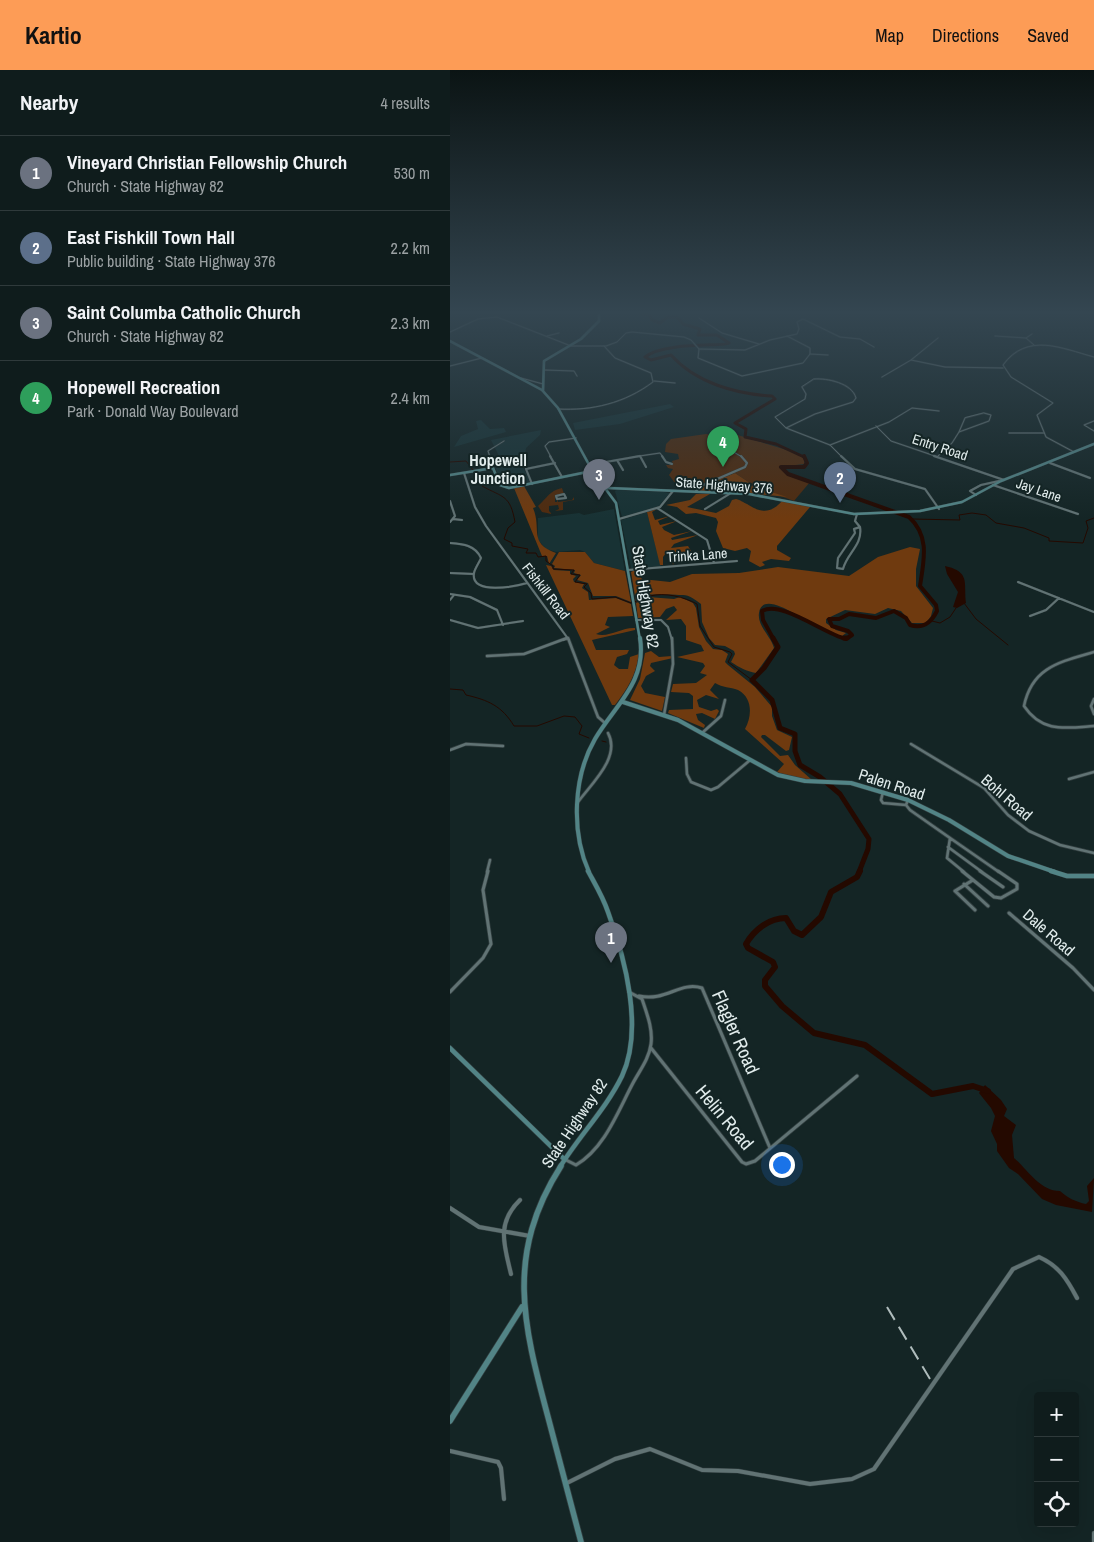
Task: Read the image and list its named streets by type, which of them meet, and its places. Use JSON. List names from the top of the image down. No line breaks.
{"streets":{"main road":["State Highway 376","State Highway 82","Palen Road"],"street":["Entry Road","Jay Lane","Trinka Lane","Fishkill Road","Bohl Road","Dale Road","Flagler Road","Helin Road"]},"crossings":[["Entry Road","State Highway 376"],["State Highway 376","Jay Lane"],["State Highway 376","State Highway 82"],["Trinka Lane","State Highway 82"],["Fishkill Road","State Highway 82"],["State Highway 82","Palen Road"],["Flagler Road","Helin Road"]],"districts":["Hopewell Junction"],"page":{"header":"Kartio","nav":["Map","Directions","Saved"],"heading":["Nearby","4 results"],"list":[{"mark":"1","name":"Vineyard Christian Fellowship Church","note":"Church · State Highway 82","value":"530 m"},{"mark":"2","name":"East Fishkill Town Hall","note":"Public building · State Highway 376","value":"2.2 km"},{"mark":"3","name":"Saint Columba Catholic Church","note":"Church · State Highway 82","value":"2.3 km"},{"mark":"4","name":"Hopewell Recreation","note":"Park · Donald Way Boulevard","value":"2.4 km"}],"pins":["4","3","2","1"],"map_buttons":["+","−"]}}
